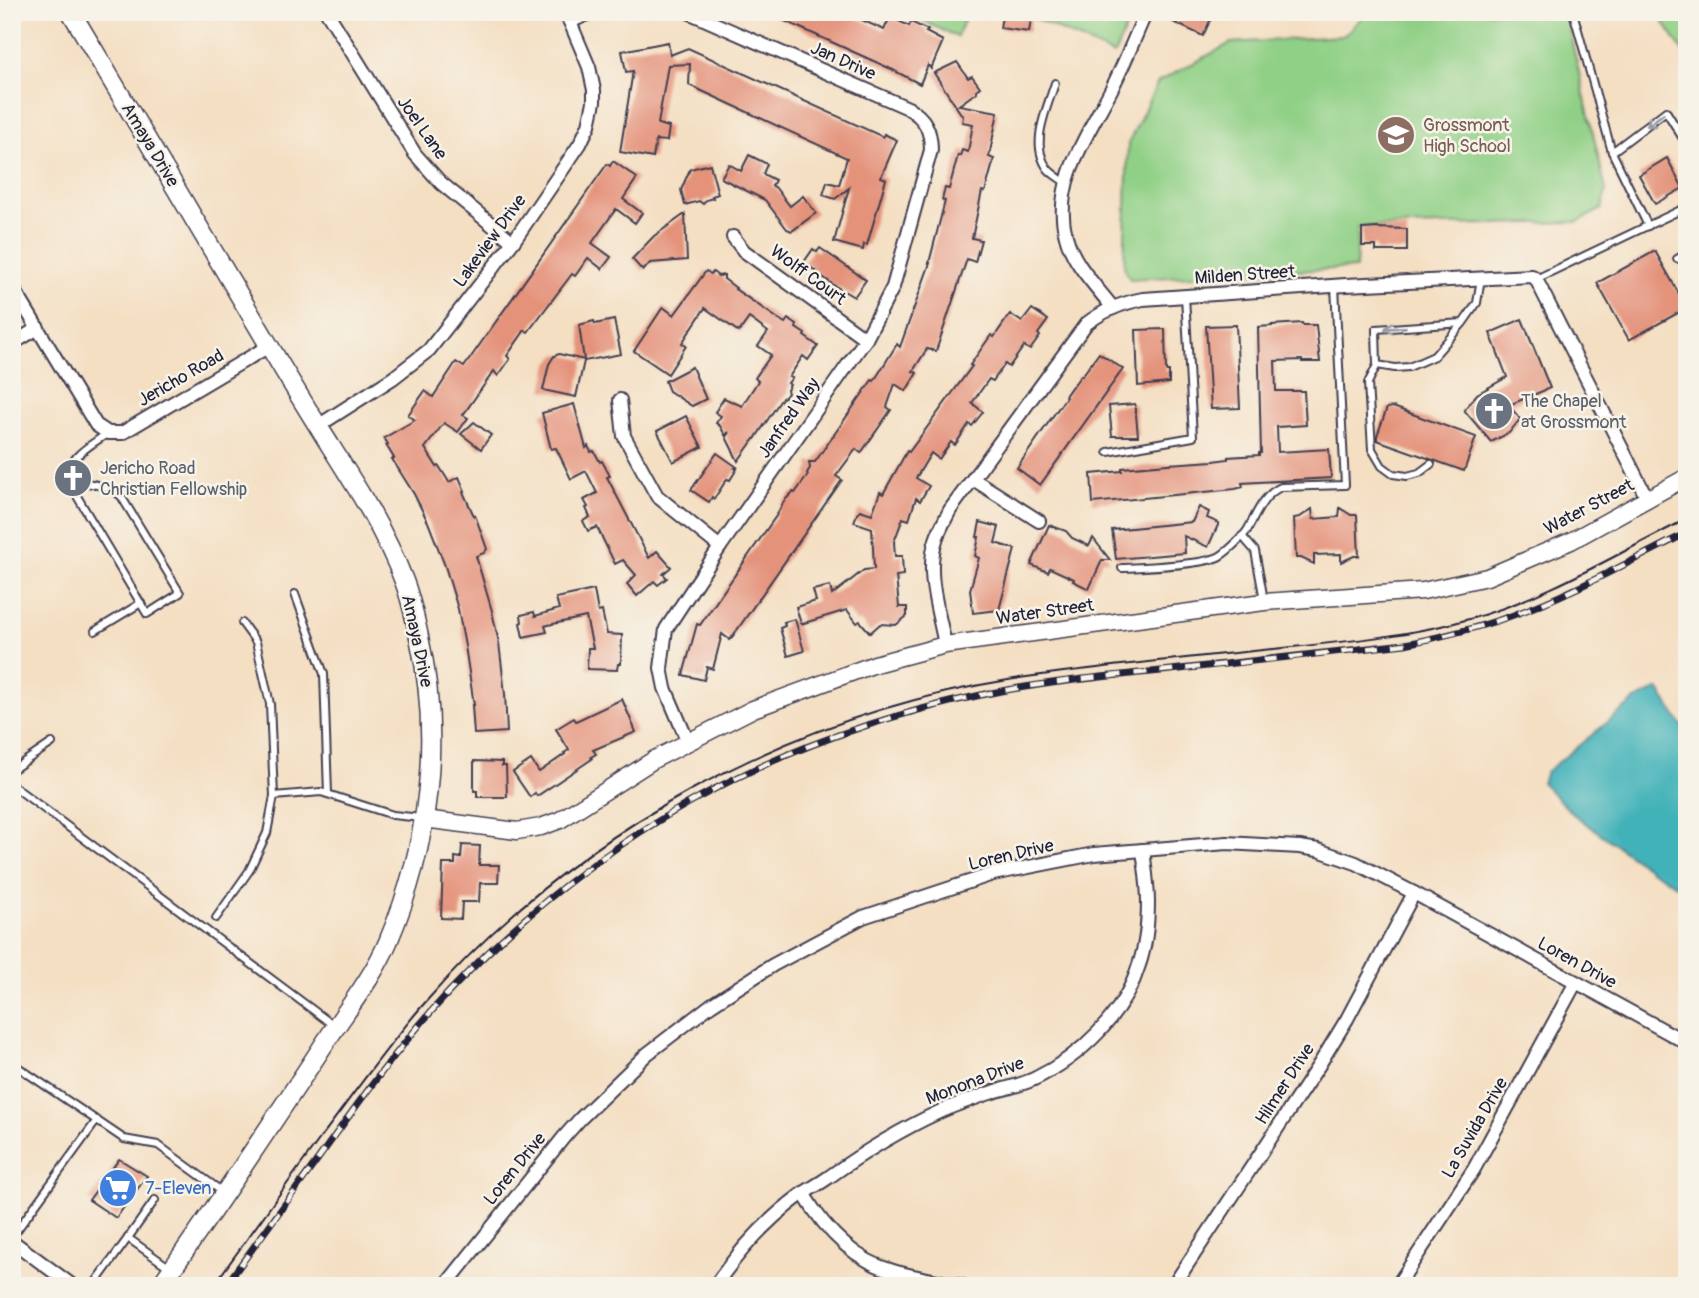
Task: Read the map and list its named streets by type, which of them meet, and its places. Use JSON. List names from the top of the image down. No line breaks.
{"streets":{"main road":["Amaya Drive"],"street":["Jan Drive","Joel Lane","Lakeview Drive","Wolff Court","Milden Street","Jericho Road","Janfred Way","Water Street","Loren Drive","Monona Drive","Hilmer Drive","La Suvida Drive"]},"crossings":[["Jan Drive","Janfred Way"],["Joel Lane","Lakeview Drive"],["Amaya Drive","Lakeview Drive"],["Amaya Drive","Jericho Road"],["Amaya Drive","Water Street"],["Wolff Court","Janfred Way"],["Milden Street","Water Street"],["Janfred Way","Water Street"],["Loren Drive","Monona Drive"],["Loren Drive","Hilmer Drive"],["Loren Drive","La Suvida Drive"]],"places":{"school or university":["Grossmont High School"],"church":["The Chapel at Grossmont","Jericho Road Christian Fellowship"],"supermarket":["7-Eleven"]}}
